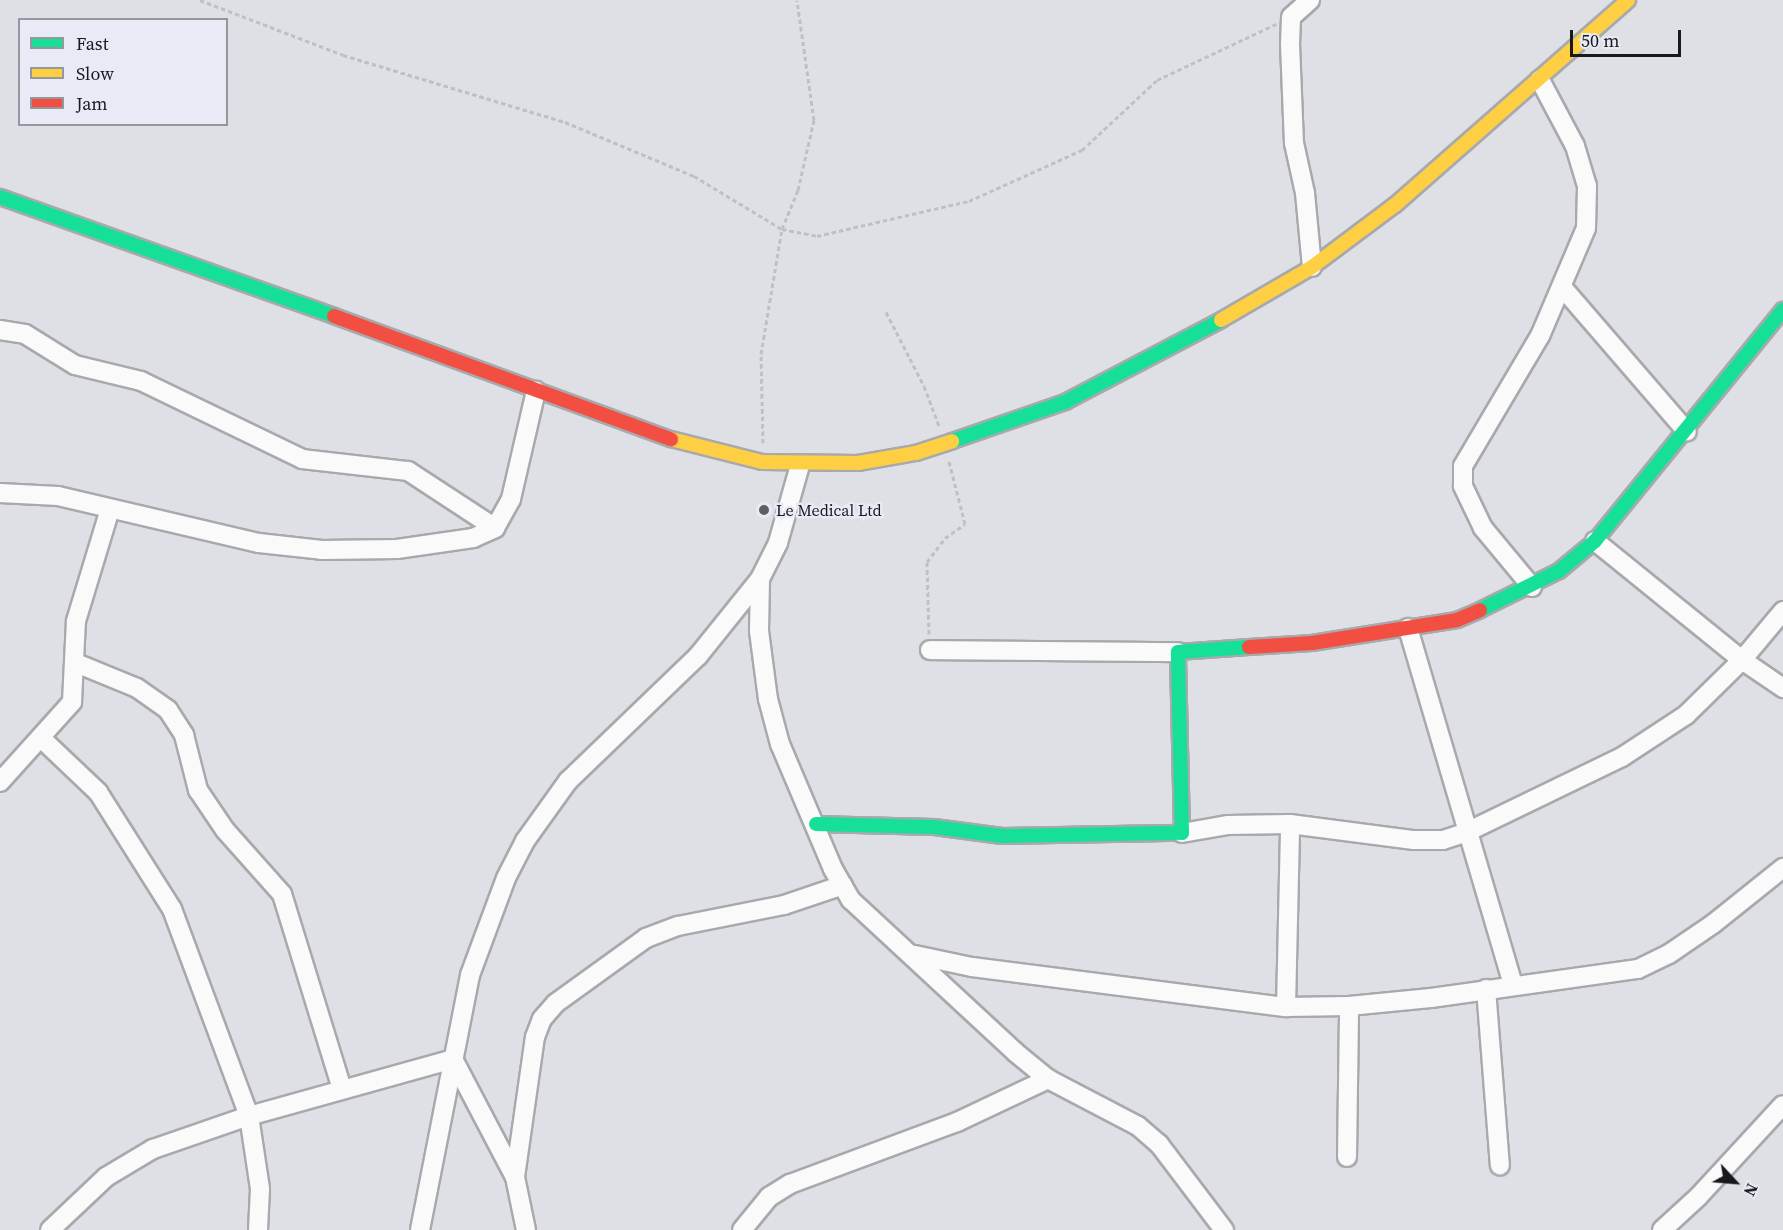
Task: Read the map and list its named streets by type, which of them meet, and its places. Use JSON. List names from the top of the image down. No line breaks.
{"places":["Le Medical Ltd"],"legend":["Fast","Slow","Jam"],"scale_bar":"50 m","north":"bottom right"}
